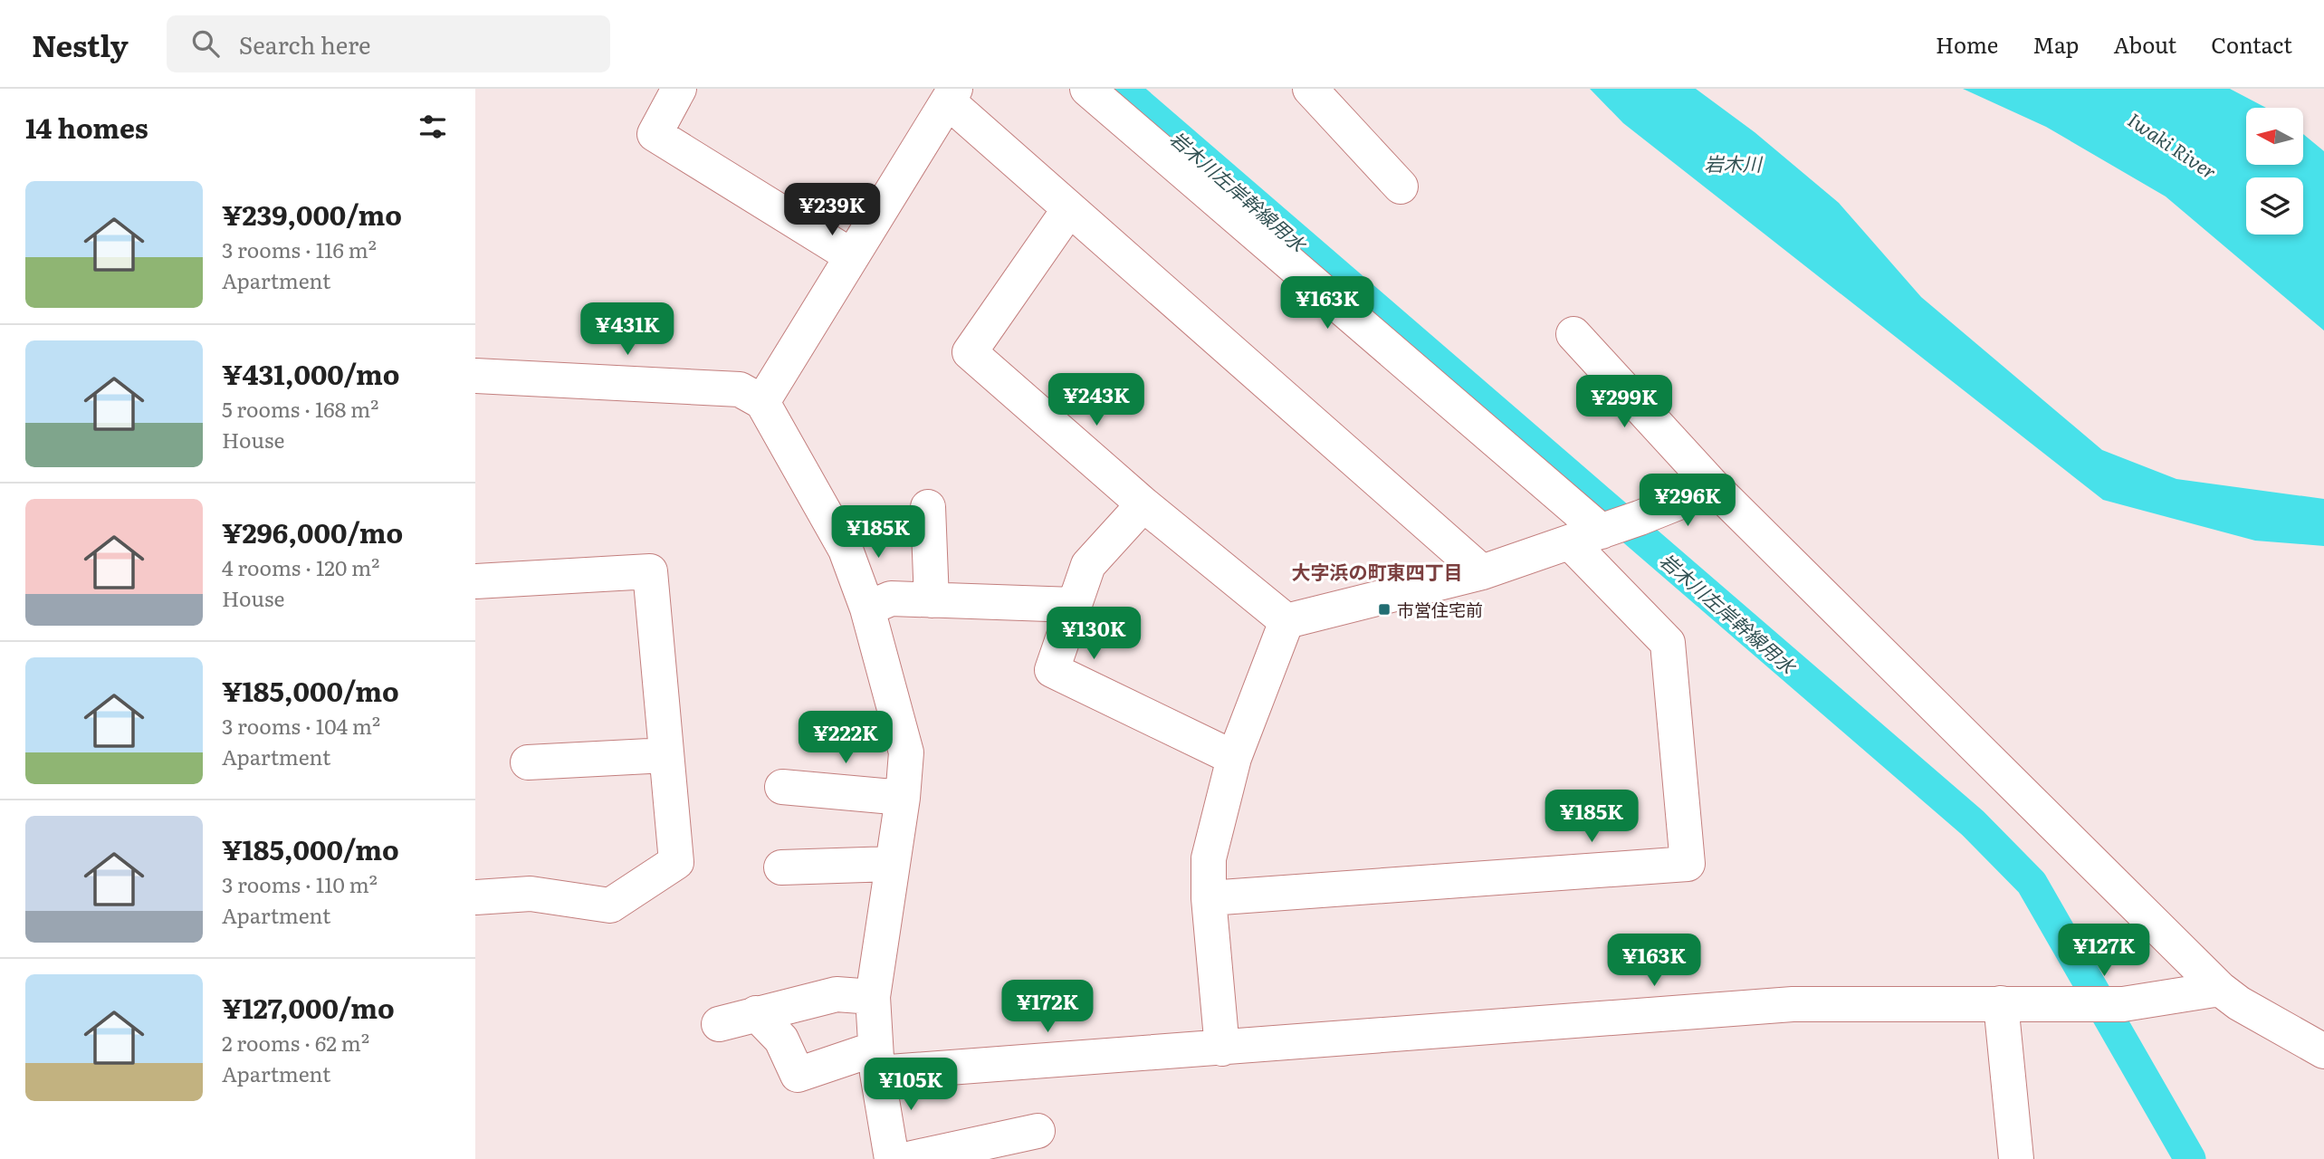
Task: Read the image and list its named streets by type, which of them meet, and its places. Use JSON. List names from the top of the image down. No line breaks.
{"districts":["大字浜の町東四丁目"],"water":["Iwaki River","岩木川","岩木川左岸幹線用水"],"places":{"transit":["市営住宅前"]},"north":"left","page":{"header":"Nestly","search":"Search here","nav":["Home","Map","About","Contact"],"heading":"14 homes","list":[{"name":"¥239,000/mo","note":"3 rooms · 116 m² · Apartment"},{"name":"¥431,000/mo","note":"5 rooms · 168 m² · House"},{"name":"¥296,000/mo","note":"4 rooms · 120 m² · House"},{"name":"¥185,000/mo","note":"3 rooms · 104 m² · Apartment"},{"name":"¥185,000/mo","note":"3 rooms · 110 m² · Apartment"},{"name":"¥127,000/mo","note":"2 rooms · 62 m² · Apartment"}],"price":["¥239K","¥163K","¥431K","¥243K","¥299K","¥296K","¥185K","¥130K","¥222K","¥185K","¥127K","¥163K","¥172K","¥105K"]}}
